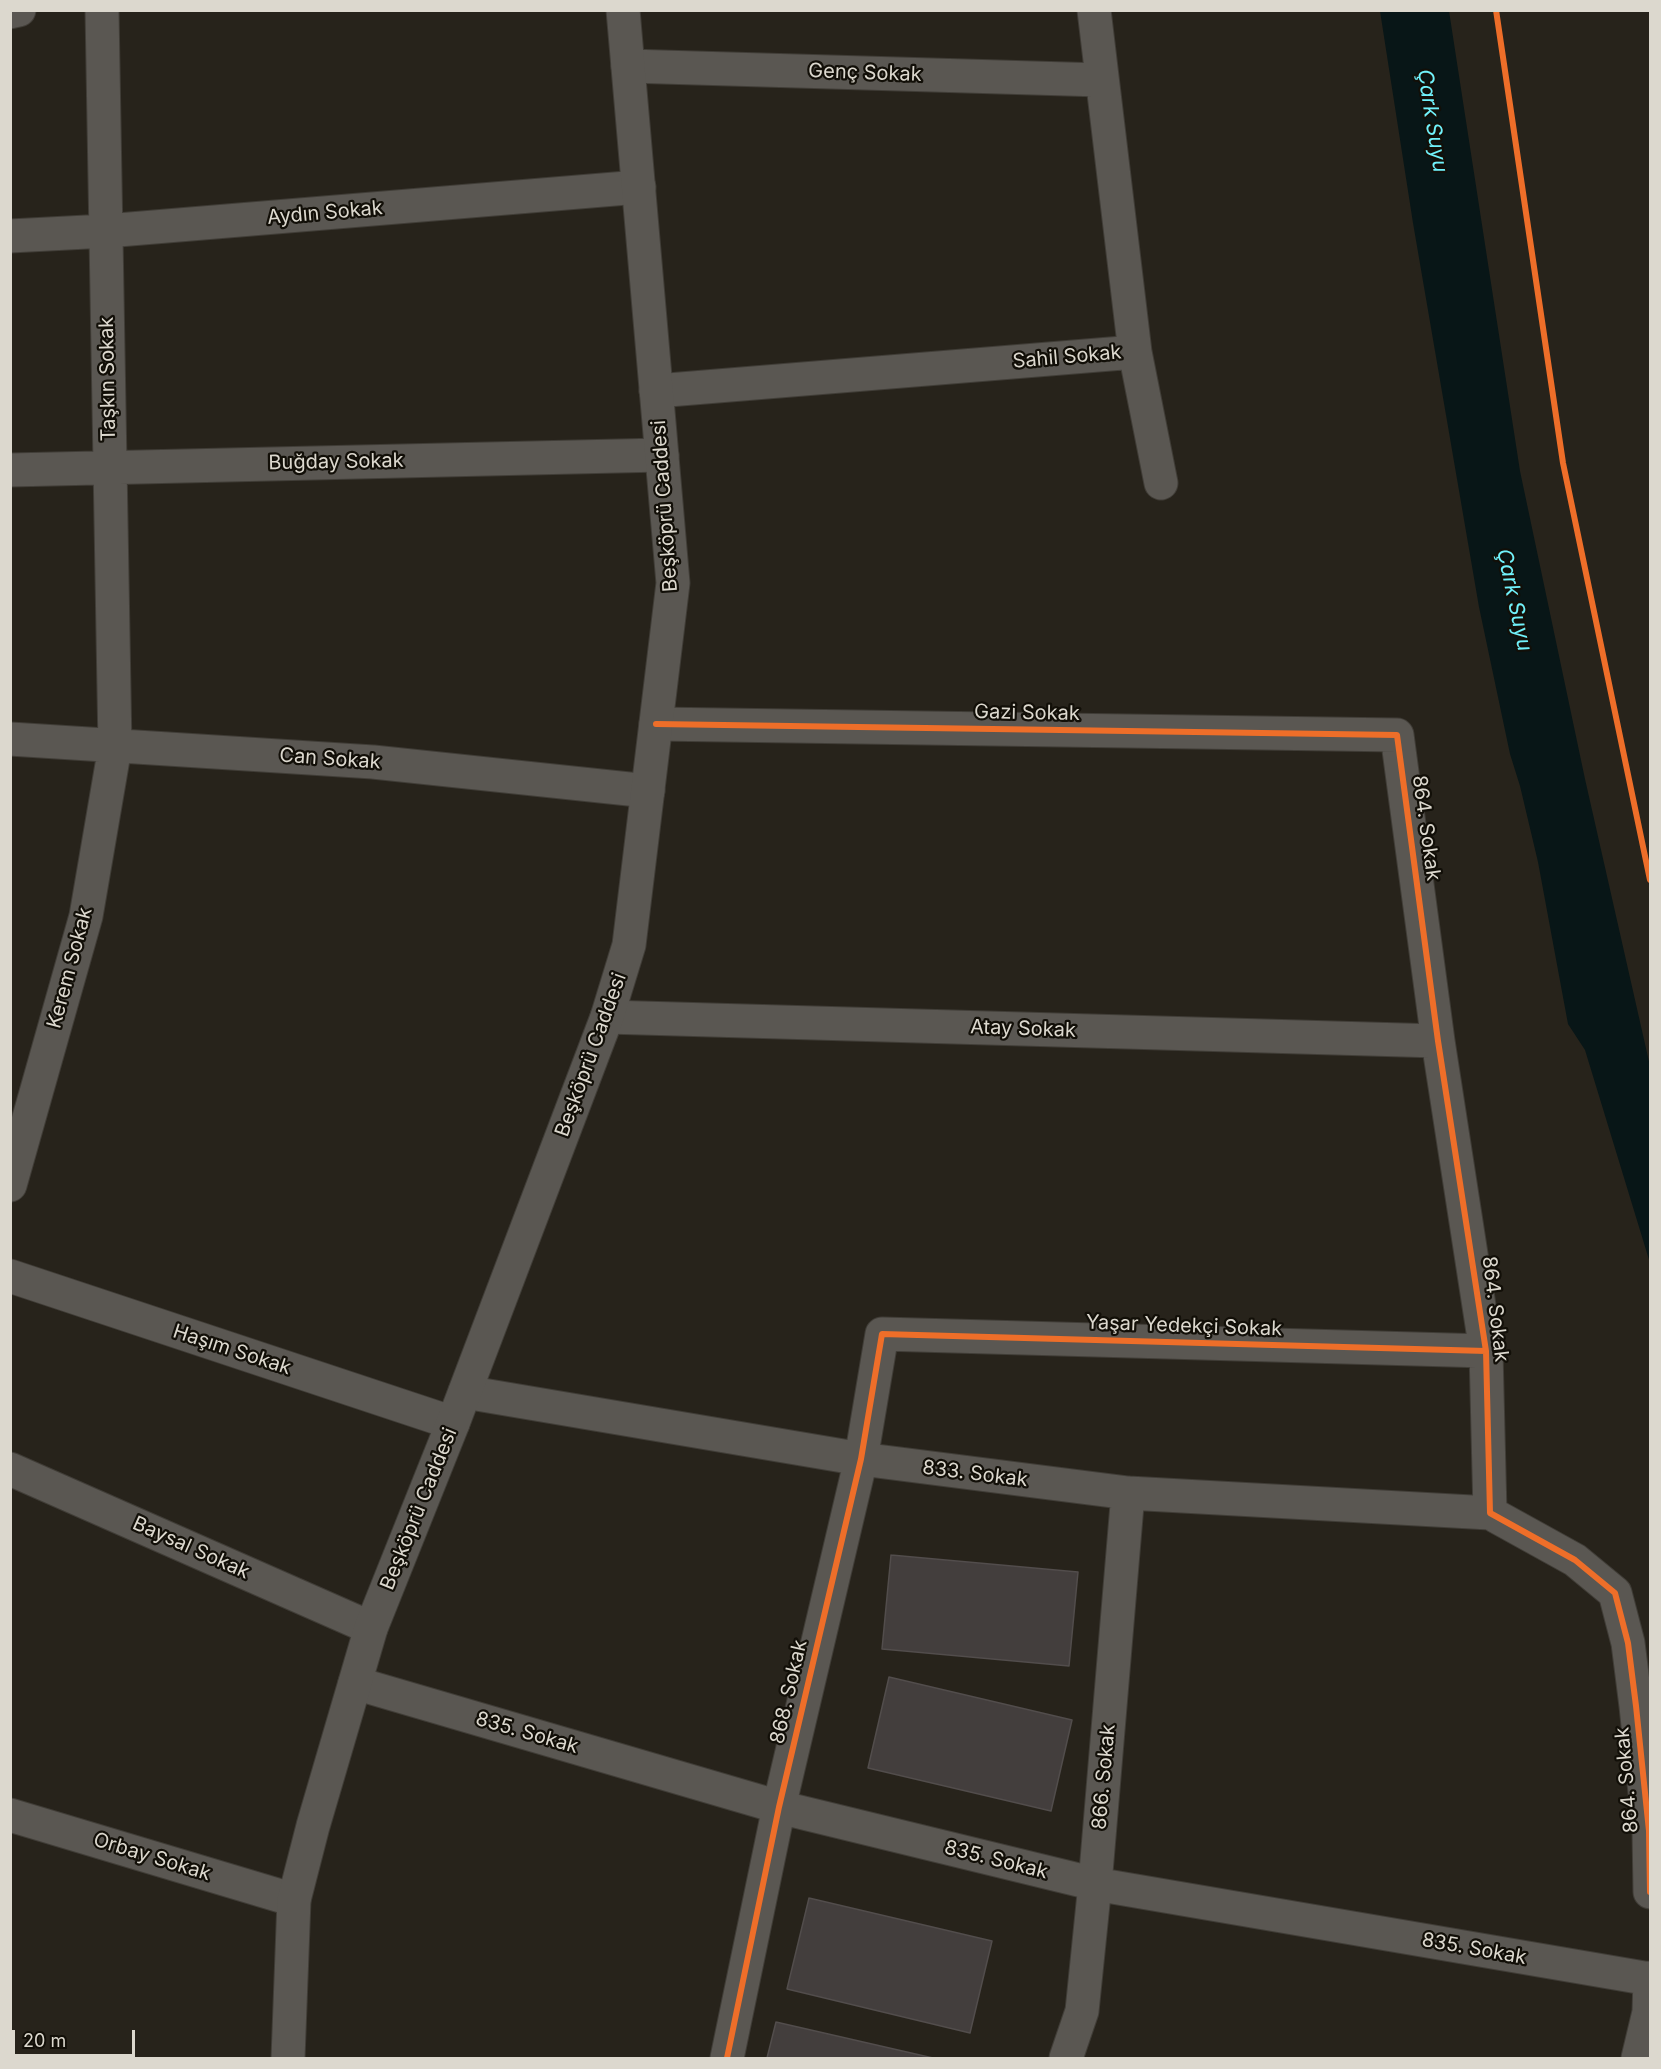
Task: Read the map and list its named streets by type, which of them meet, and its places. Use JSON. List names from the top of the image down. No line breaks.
{"streets":{"street":["Genç Sokak","Aydın Sokak","Sahil Sokak","Taşkın Sokak","Buğday Sokak","Beşköprü Caddesi","Gazi Sokak","Can Sokak","864. Sokak","Kerem Sokak","Atay Sokak","Yaşar Yedekçi Sokak","Haşım Sokak","833. Sokak","Baysal Sokak","868. Sokak","835. Sokak","866. Sokak","Orbay Sokak"]},"crossings":[["Genç Sokak","Sahil Sokak"],["Genç Sokak","Beşköprü Caddesi"],["Aydın Sokak","Taşkın Sokak"],["Aydın Sokak","Beşköprü Caddesi"],["Sahil Sokak","Beşköprü Caddesi"],["Taşkın Sokak","Buğday Sokak"],["Taşkın Sokak","Can Sokak"],["Taşkın Sokak","Kerem Sokak"],["Buğday Sokak","Beşköprü Caddesi"],["Beşköprü Caddesi","Gazi Sokak"],["Beşköprü Caddesi","Can Sokak"],["Beşköprü Caddesi","Atay Sokak"],["Beşköprü Caddesi","Haşım Sokak"],["Beşköprü Caddesi","833. Sokak"],["Beşköprü Caddesi","Baysal Sokak"],["Beşköprü Caddesi","835. Sokak"],["Beşköprü Caddesi","Orbay Sokak"],["Gazi Sokak","864. Sokak"],["Can Sokak","Kerem Sokak"],["864. Sokak","Atay Sokak"],["864. Sokak","Yaşar Yedekçi Sokak"],["864. Sokak","833. Sokak"],["Yaşar Yedekçi Sokak","868. Sokak"],["833. Sokak","868. Sokak"],["833. Sokak","866. Sokak"],["868. Sokak","835. Sokak"],["835. Sokak","866. Sokak"]],"water":["Çark Suyu"],"scale_bar":"20 m"}
